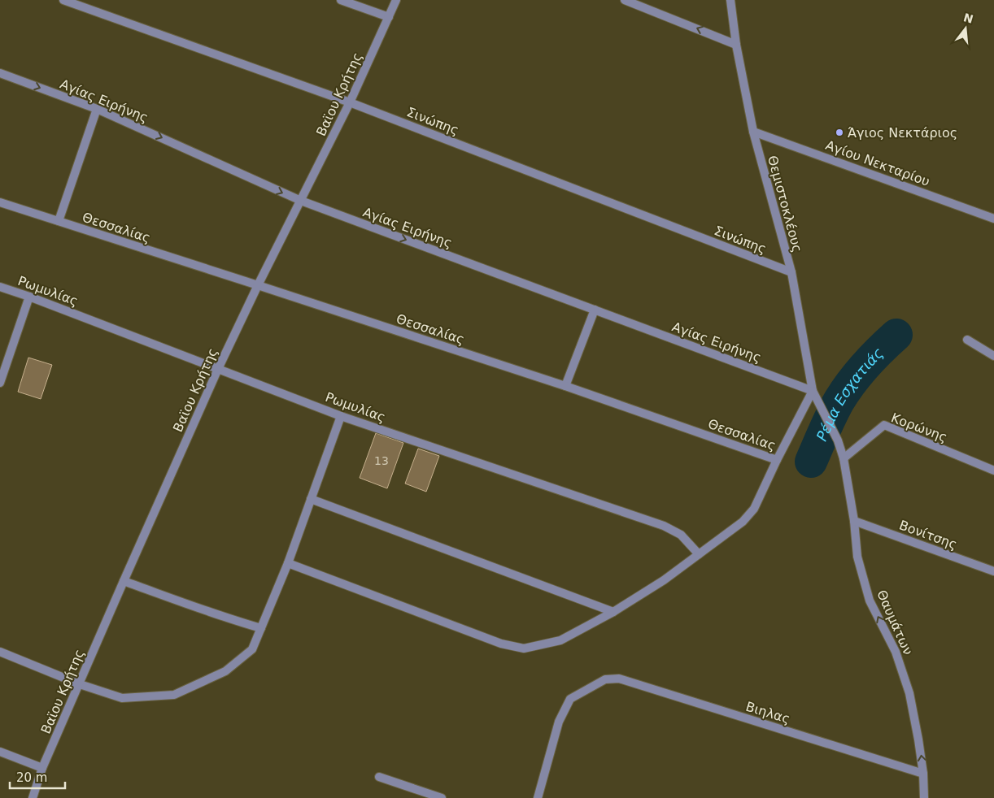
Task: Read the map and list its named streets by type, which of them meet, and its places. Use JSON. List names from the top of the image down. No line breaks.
{"streets":{"street":["Βαϊου Κρήτης","Αγίας Ειρήνης","Σινώπης","Αγίου Νεκταρίου","Θεμιστοκλέους","Θεσσαλίας","Ρωμυλίας","Κορώνης","Βονίτσης","Θαυμάτων","Βιηλας"]},"crossings":[["Βαϊου Κρήτης","Αγίας Ειρήνης"],["Βαϊου Κρήτης","Σινώπης"],["Βαϊου Κρήτης","Θεσσαλίας"],["Βαϊου Κρήτης","Ρωμυλίας"],["Αγίας Ειρήνης","Θεμιστοκλέους"],["Αγίας Ειρήνης","Θεσσαλίας"],["Σινώπης","Θεμιστοκλέους"],["Αγίου Νεκταρίου","Θεμιστοκλέους"],["Θεμιστοκλέους","Θεσσαλίας"],["Θεμιστοκλέους","Θαυμάτων"],["Κορώνης","Θαυμάτων"],["Βονίτσης","Θαυμάτων"],["Θαυμάτων","Βιηλας"]],"one_way":["Αγίας Ειρήνης","Θαυμάτων"],"water":["Ρέμα Εσχατιάς"],"places":["Άγιος Νεκτάριος"],"house_numbers":["13"],"scale_bar":"20 m","north":"top"}
